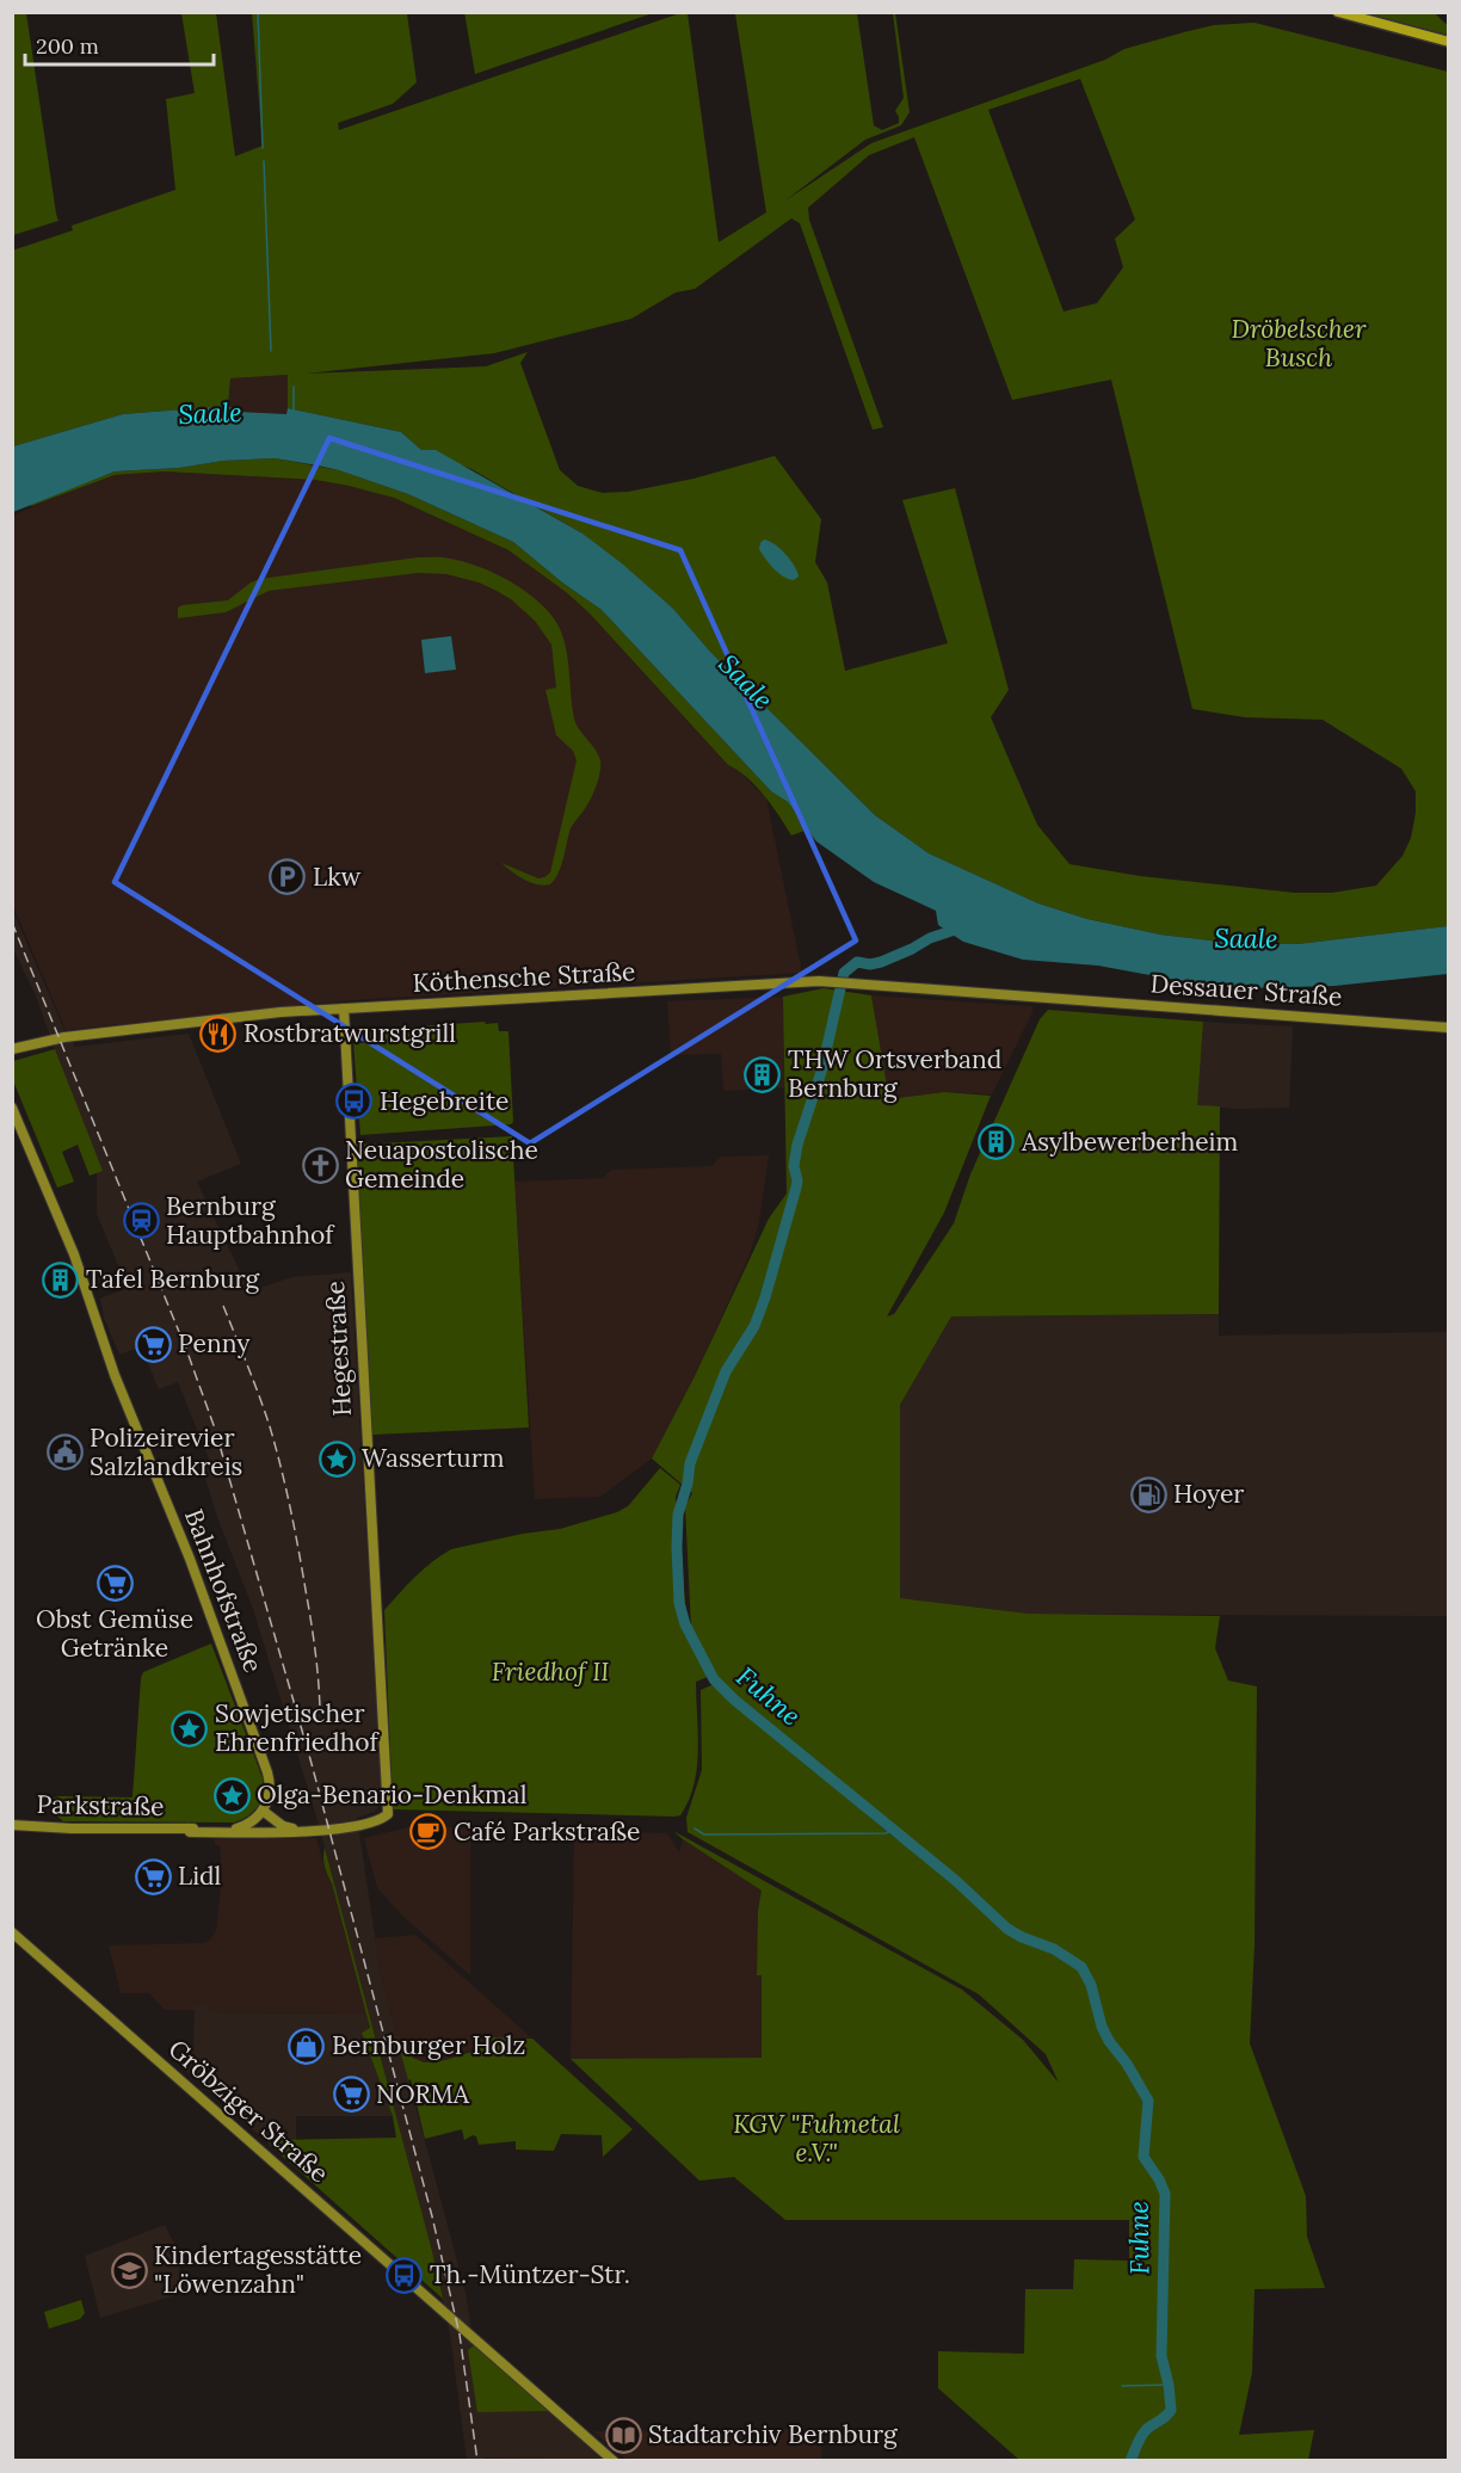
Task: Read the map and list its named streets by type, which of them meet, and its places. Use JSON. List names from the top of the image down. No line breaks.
{"streets":{"main road":["Köthensche Straße","Dessauer Straße","Hegestraße","Bahnhofstraße","Parkstraße","Gröbziger Straße"]},"crossings":[["Köthensche Straße","Dessauer Straße"],["Köthensche Straße","Hegestraße"],["Hegestraße","Parkstraße"],["Bahnhofstraße","Parkstraße"]],"water":["Saale","Fuhne"],"parks":["Dröbelscher Busch","Friedhof II","KGV \"Fuhnetal e.V.\""],"places":{"parking":["Lkw"],"restaurant":["Rostbratwurstgrill"],"building":["THW Ortsverband Bernburg","Asylbewerberheim","Tafel Bernburg"],"bus stop":["Hegebreite","Th.-Müntzer-Str."],"church":["Neuapostolische Gemeinde"],"station":["Bernburg Hauptbahnhof"],"supermarket":["Penny","Obst Gemüse Getränke","Lidl","NORMA"],"public building":["Polizeirevier Salzlandkreis"],"place":["Wasserturm","Sowjetischer Ehrenfriedhof","Olga-Benario-Denkmal"],"fuel station":["Hoyer"],"cafe":["Café Parkstraße"],"shop":["Bernburger Holz"],"school or university":["Kindertagesstätte \"Löwenzahn\""],"library":["Stadtarchiv Bernburg"]},"scale_bar":"200 m"}
